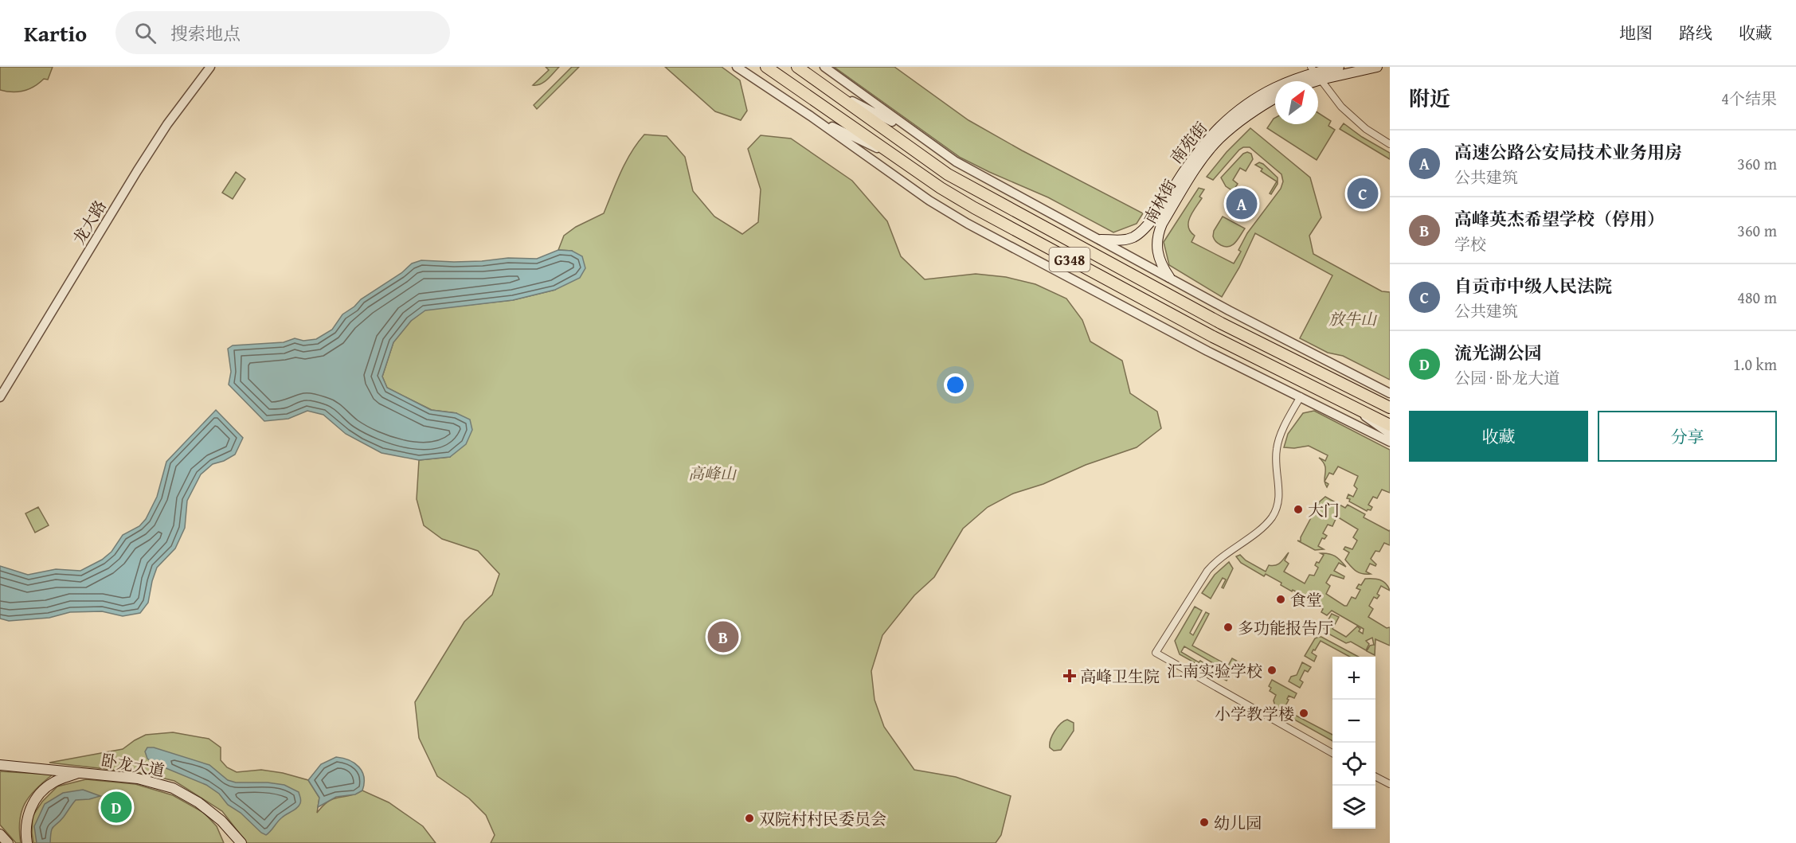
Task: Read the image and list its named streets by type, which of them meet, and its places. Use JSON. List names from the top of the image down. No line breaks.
{"streets":{"highway":["G348"],"main road":["南苑街","南林街","卧龙大道"],"street":["龙大路"]},"parks":["放牛山","高峰山"],"places":{"other":["大门","食堂","多功能报告厅","汇南实验学校","小学教学楼","双院村村民委员会","幼儿园"],"health":["高峰卫生院"]},"north":"top right","page":{"header":"Kartio","search":"搜索地点","nav":["地图","路线","收藏"],"heading":["附近","4个结果"],"list":[{"mark":"A","name":"高速公路公安局技术业务用房","note":"公共建筑","value":"360 m"},{"mark":"B","name":"高峰英杰希望学校（停用）","note":"学校","value":"360 m"},{"mark":"C","name":"自贡市中级人民法院","note":"公共建筑","value":"480 m"},{"mark":"D","name":"流光湖公园","note":"公园 · 卧龙大道","value":"1.0 km"}],"pins":["C","A","B","D"],"buttons":["收藏","分享"],"map_buttons":["+","−"]}}
